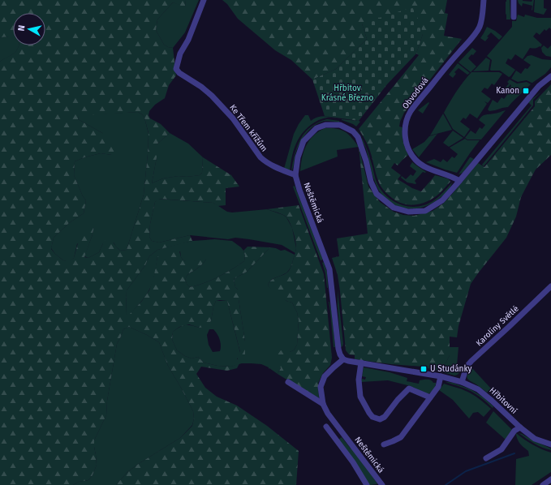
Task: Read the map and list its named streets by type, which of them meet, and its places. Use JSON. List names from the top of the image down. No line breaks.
{"streets":{"street":["Obvodová","Ke Třem křížům","Neštěmická","Karolíny Světlé","Hřbitovní"]},"crossings":[["Obvodová","Neštěmická"],["Ke Třem křížům","Neštěmická"],["Neštěmická","Hřbitovní"],["Karolíny Světlé","Hřbitovní"]],"parks":["Hřbitov Krásné Březno"],"places":{"transit":["Kanon","U Studánky"]},"north":"left"}
